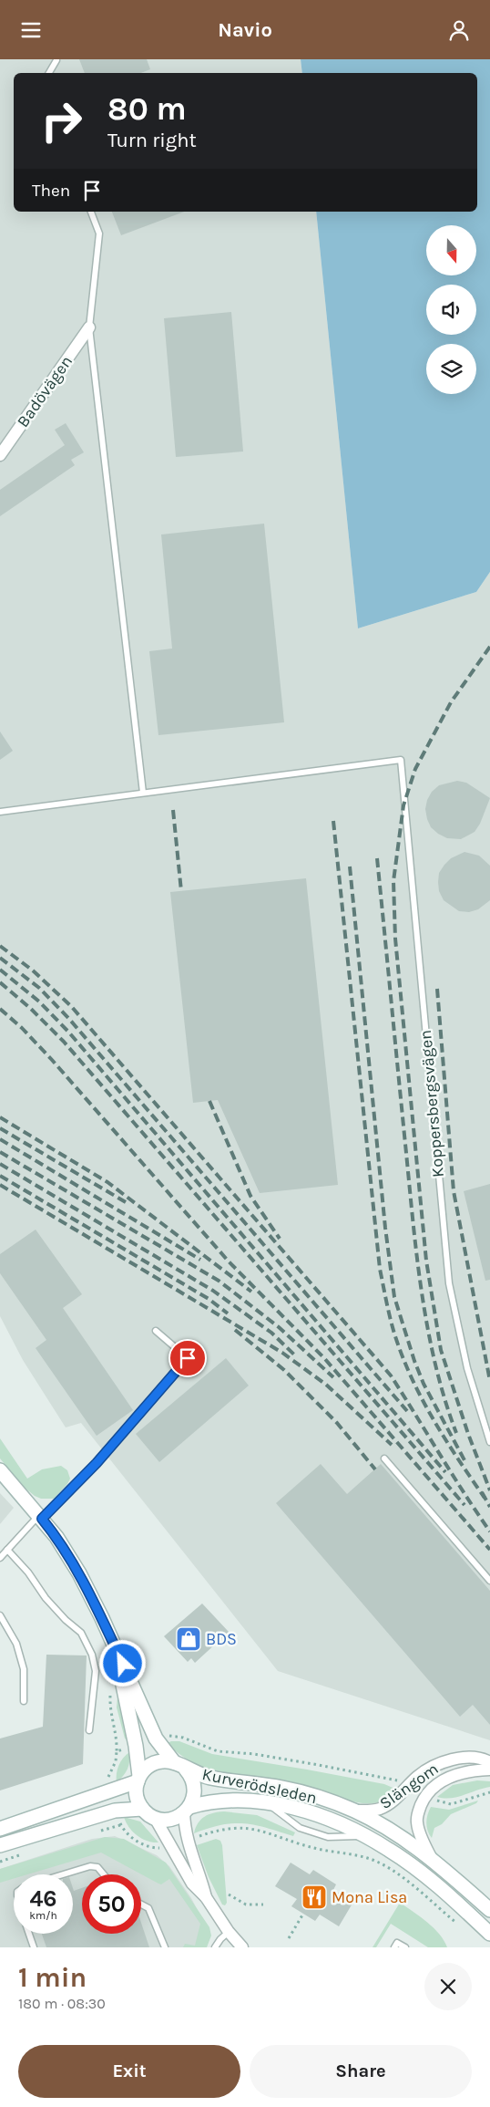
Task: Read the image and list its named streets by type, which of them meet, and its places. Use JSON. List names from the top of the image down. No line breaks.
{"streets":{"main road":["Kurverödsleden"],"street":["Badövägen","Slängom"],"lane":["Koppersbergsvägen"]},"crossings":[["Kurverödsleden","Slängom"]],"places":{"shop":["BDS"],"restaurant":["Mona Lisa"]},"north":"bottom","page":{"header":"Navio","turn":["80 m","Turn right"],"then":"Then","speed":"46 km/h","limit":"50","heading":["1 min","180 m · 08:30"],"buttons":["Exit","Share"]}}
